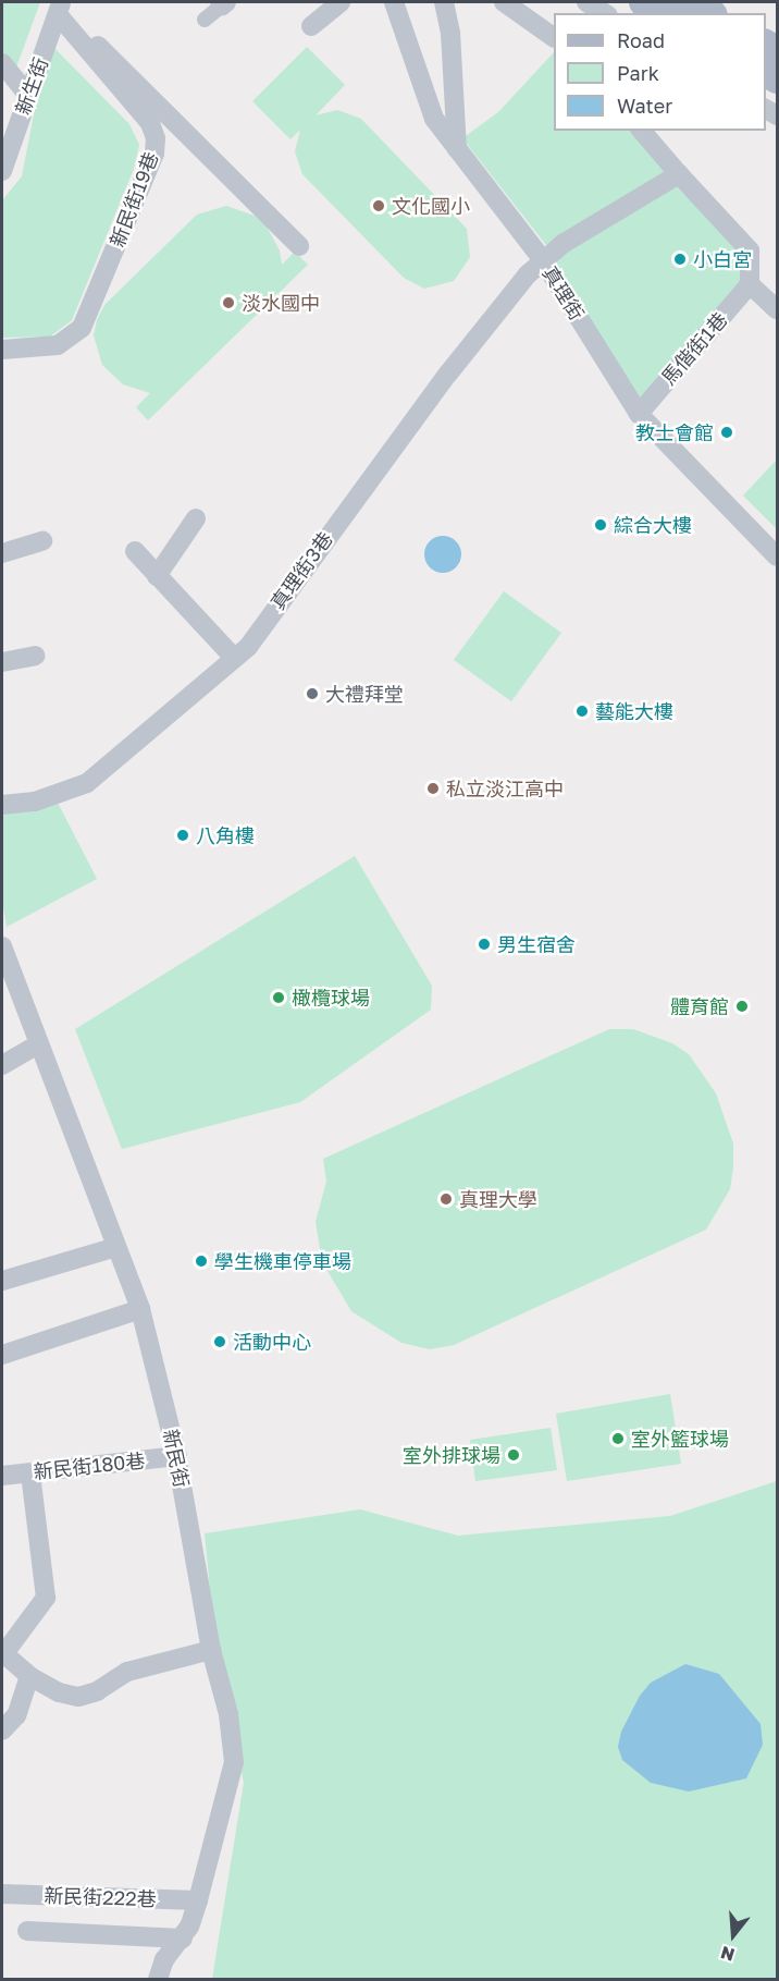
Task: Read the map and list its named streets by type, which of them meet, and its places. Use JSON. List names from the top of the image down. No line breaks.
{"streets":{"street":["新生街","新民街19巷","真理街","馬偕街1巷","真理街3巷","新民街","新民街180巷","新民街222巷"]},"crossings":[["新生街","新民街19巷"],["真理街","馬偕街1巷"],["真理街","真理街3巷"],["新民街","新民街180巷"],["新民街","新民街222巷"]],"places":["文化國小","小白宮","淡水國中","教士會館","綜合大樓","大禮拜堂","藝能大樓","私立淡江高中","八角樓","男生宿舍","橄欖球場","體育館","真理大學","學生機車停車場","活動中心","室外籃球場","室外排球場"],"legend":["Road","Park","Water"],"north":"bottom"}
